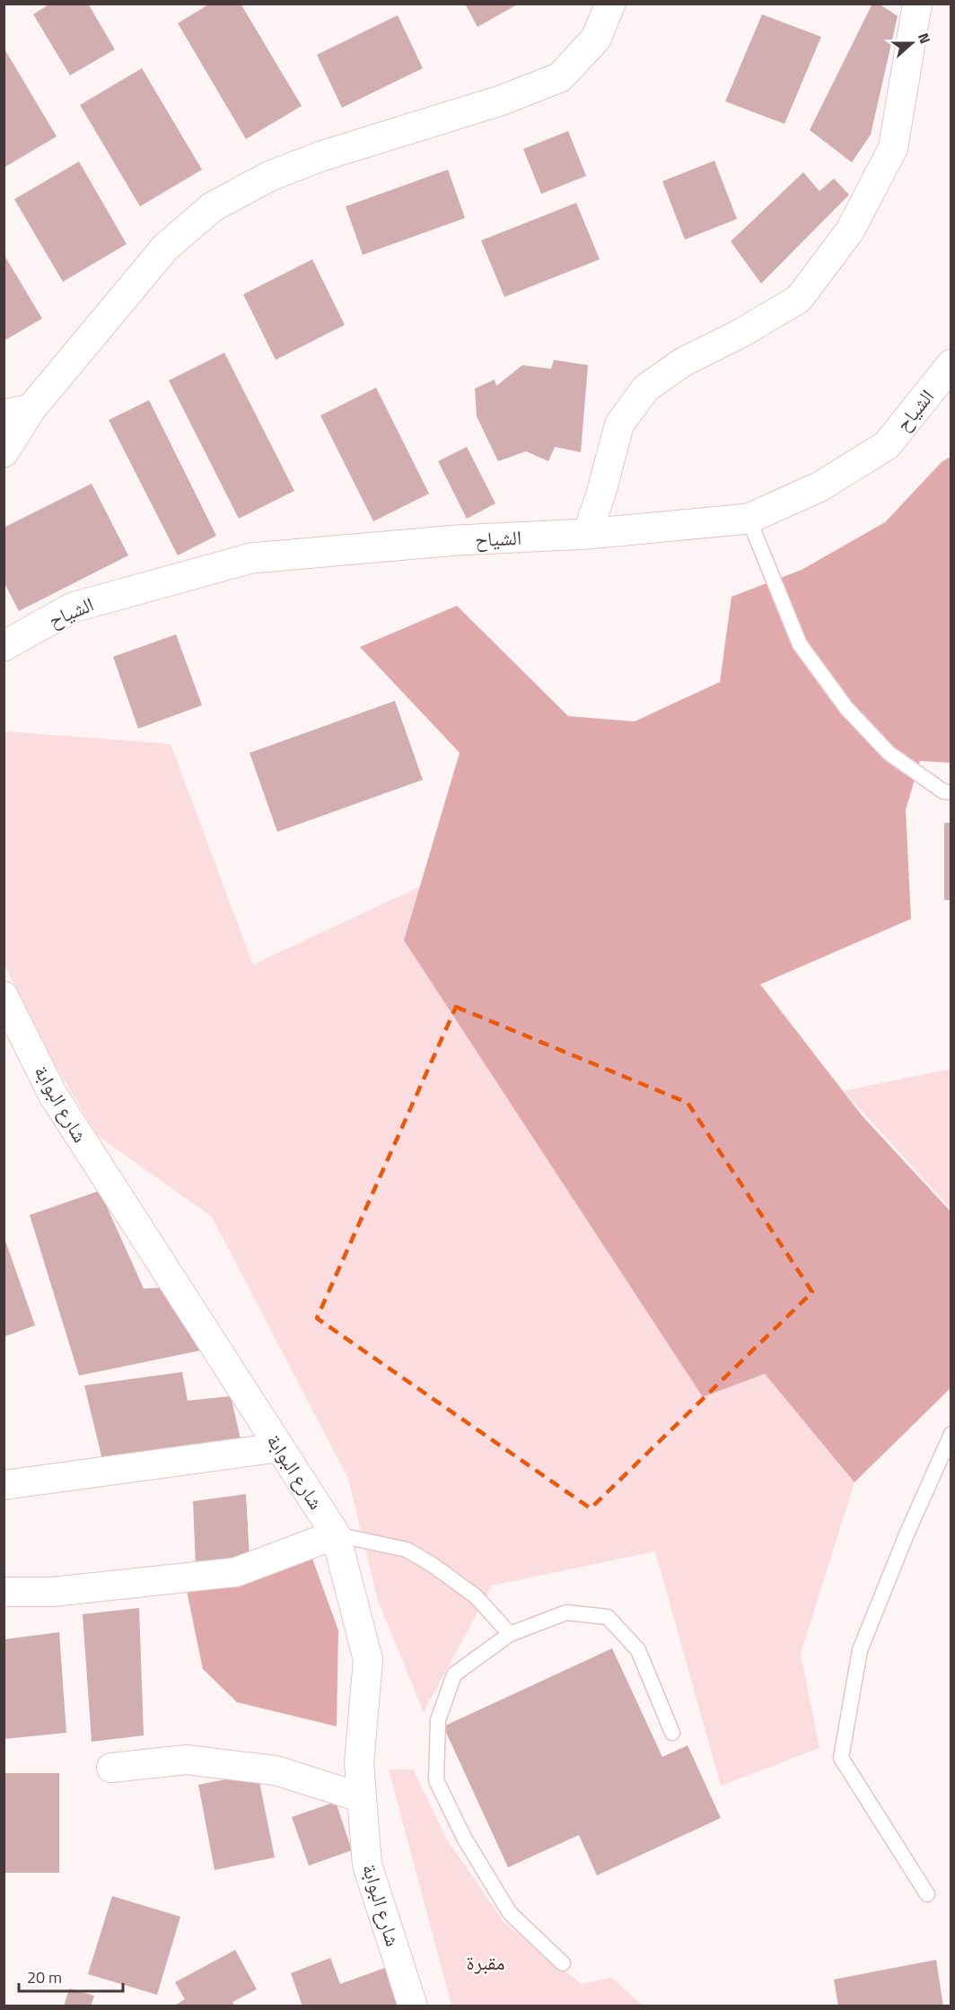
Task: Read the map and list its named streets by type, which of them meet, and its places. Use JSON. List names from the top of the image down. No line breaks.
{"streets":{"street":["الشياح","شارع البوابة"]},"parks":["مقبرة"],"scale_bar":"20 m","north":"right"}
